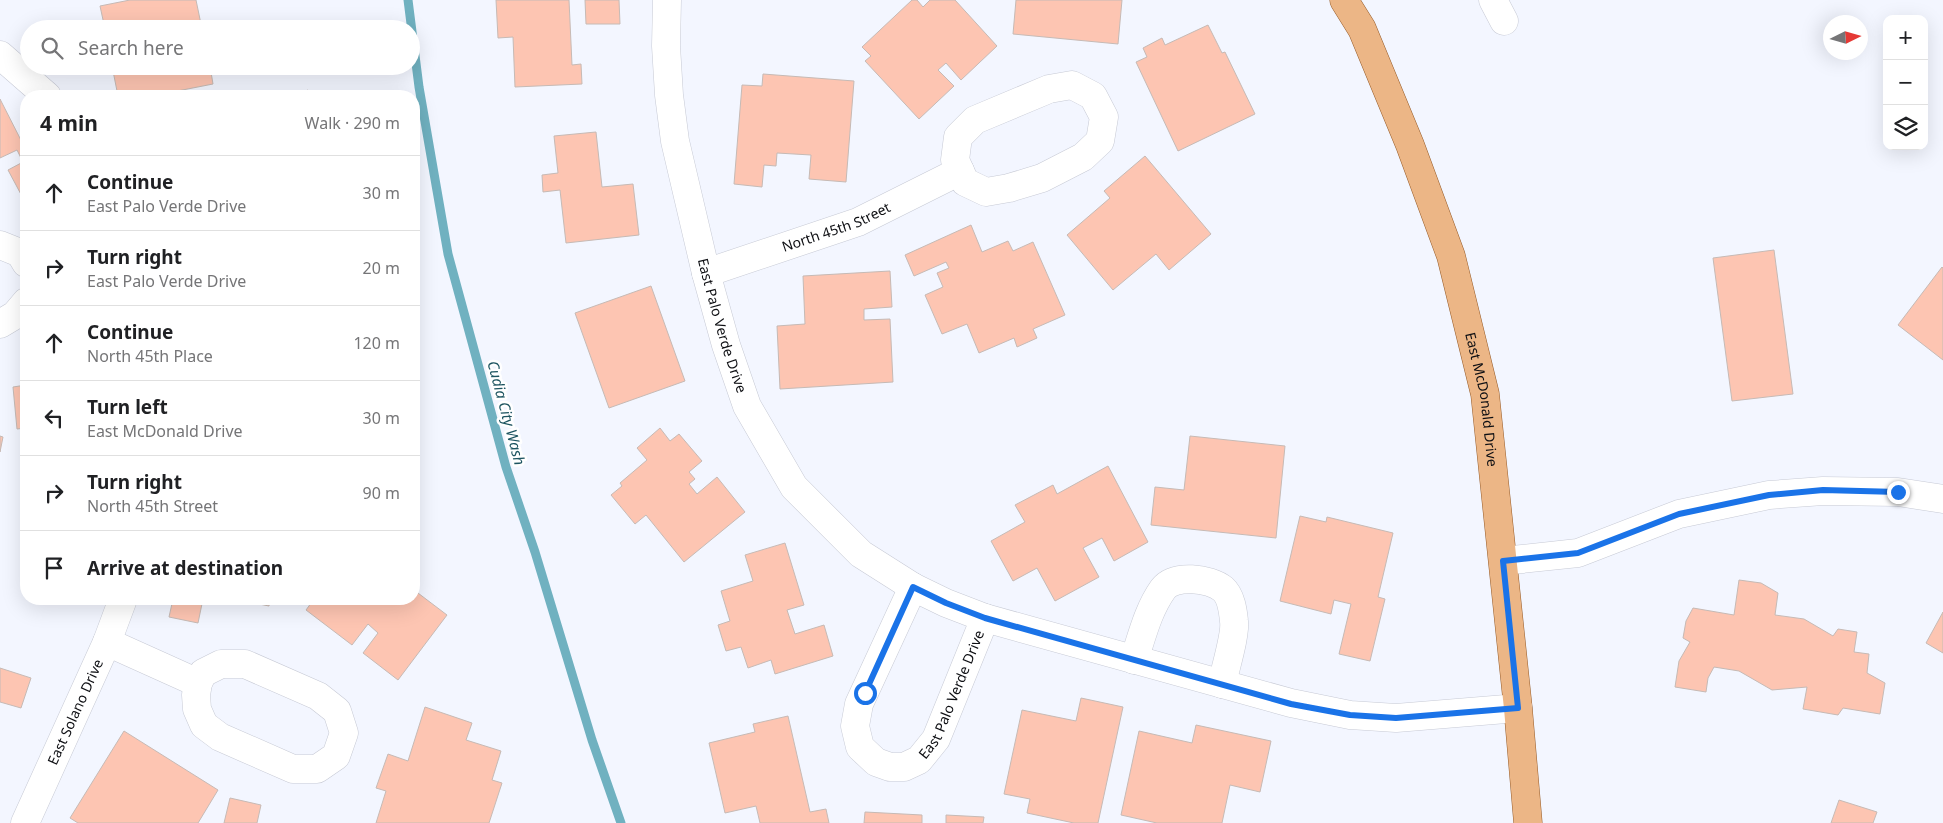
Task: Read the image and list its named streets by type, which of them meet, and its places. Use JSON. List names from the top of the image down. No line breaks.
{"streets":{"main road":["East McDonald Drive"],"street":["North 45th Street","East Palo Verde Drive","East Solano Drive"]},"crossings":[["North 45th Street","East Palo Verde Drive"]],"water":["Cudia City Wash"],"north":"right","page":{"map_buttons":["+","−"],"search":"Search here","heading":["4 min","Walk · 290 m"],"list":[["Continue","East Palo Verde Drive","30 m"],["Turn right","East Palo Verde Drive","20 m"],["Continue","North 45th Place","120 m"],["Turn left","East McDonald Drive","30 m"],["Turn right","North 45th Street","90 m"],"Arrive at destination"]}}
